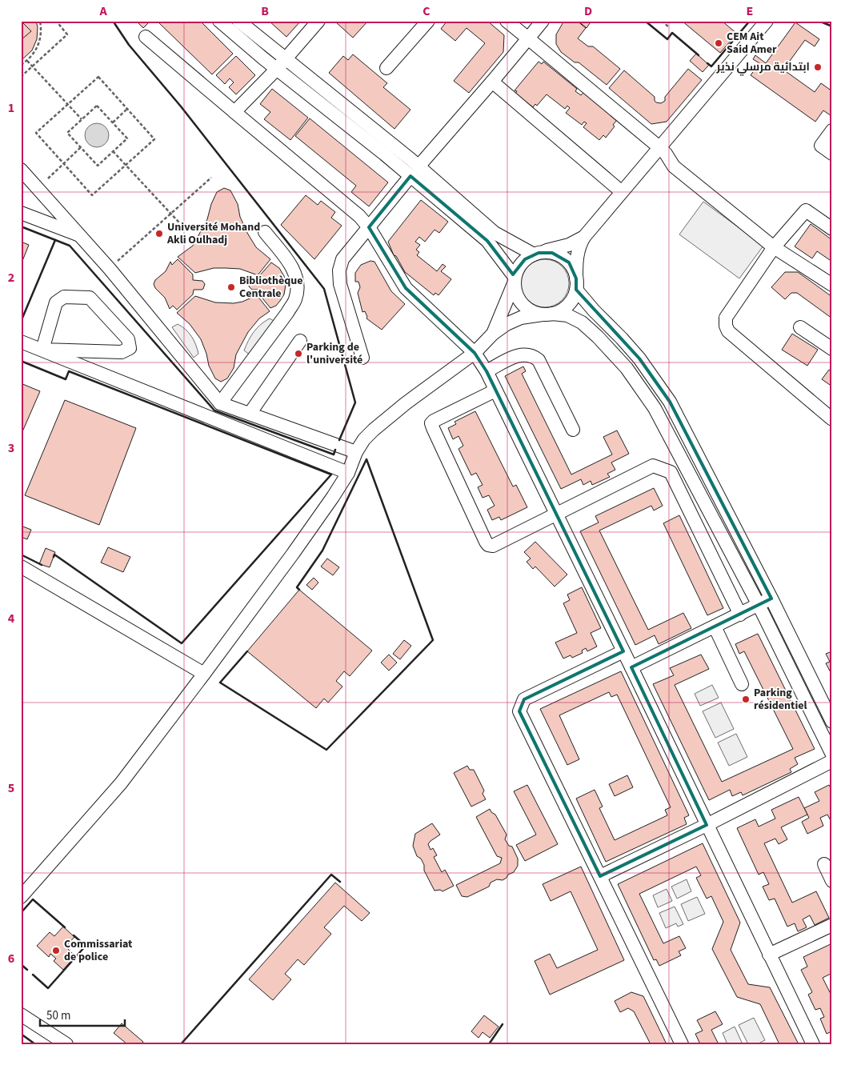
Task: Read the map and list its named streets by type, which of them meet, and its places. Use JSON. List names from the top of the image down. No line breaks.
{"places":["CEM Ait Said Amer","ابتدائية مرسلي نذير","Université Mohand Akli Oulhadj","Bibliothèque Centrale","Parking de l'université","Parking résidentiel","Commissariat de police"],"scale_bar":"50 m","grid":{"columns":["A","B","C","D","E"],"rows":["1","2","3","4","5","6"]}}
